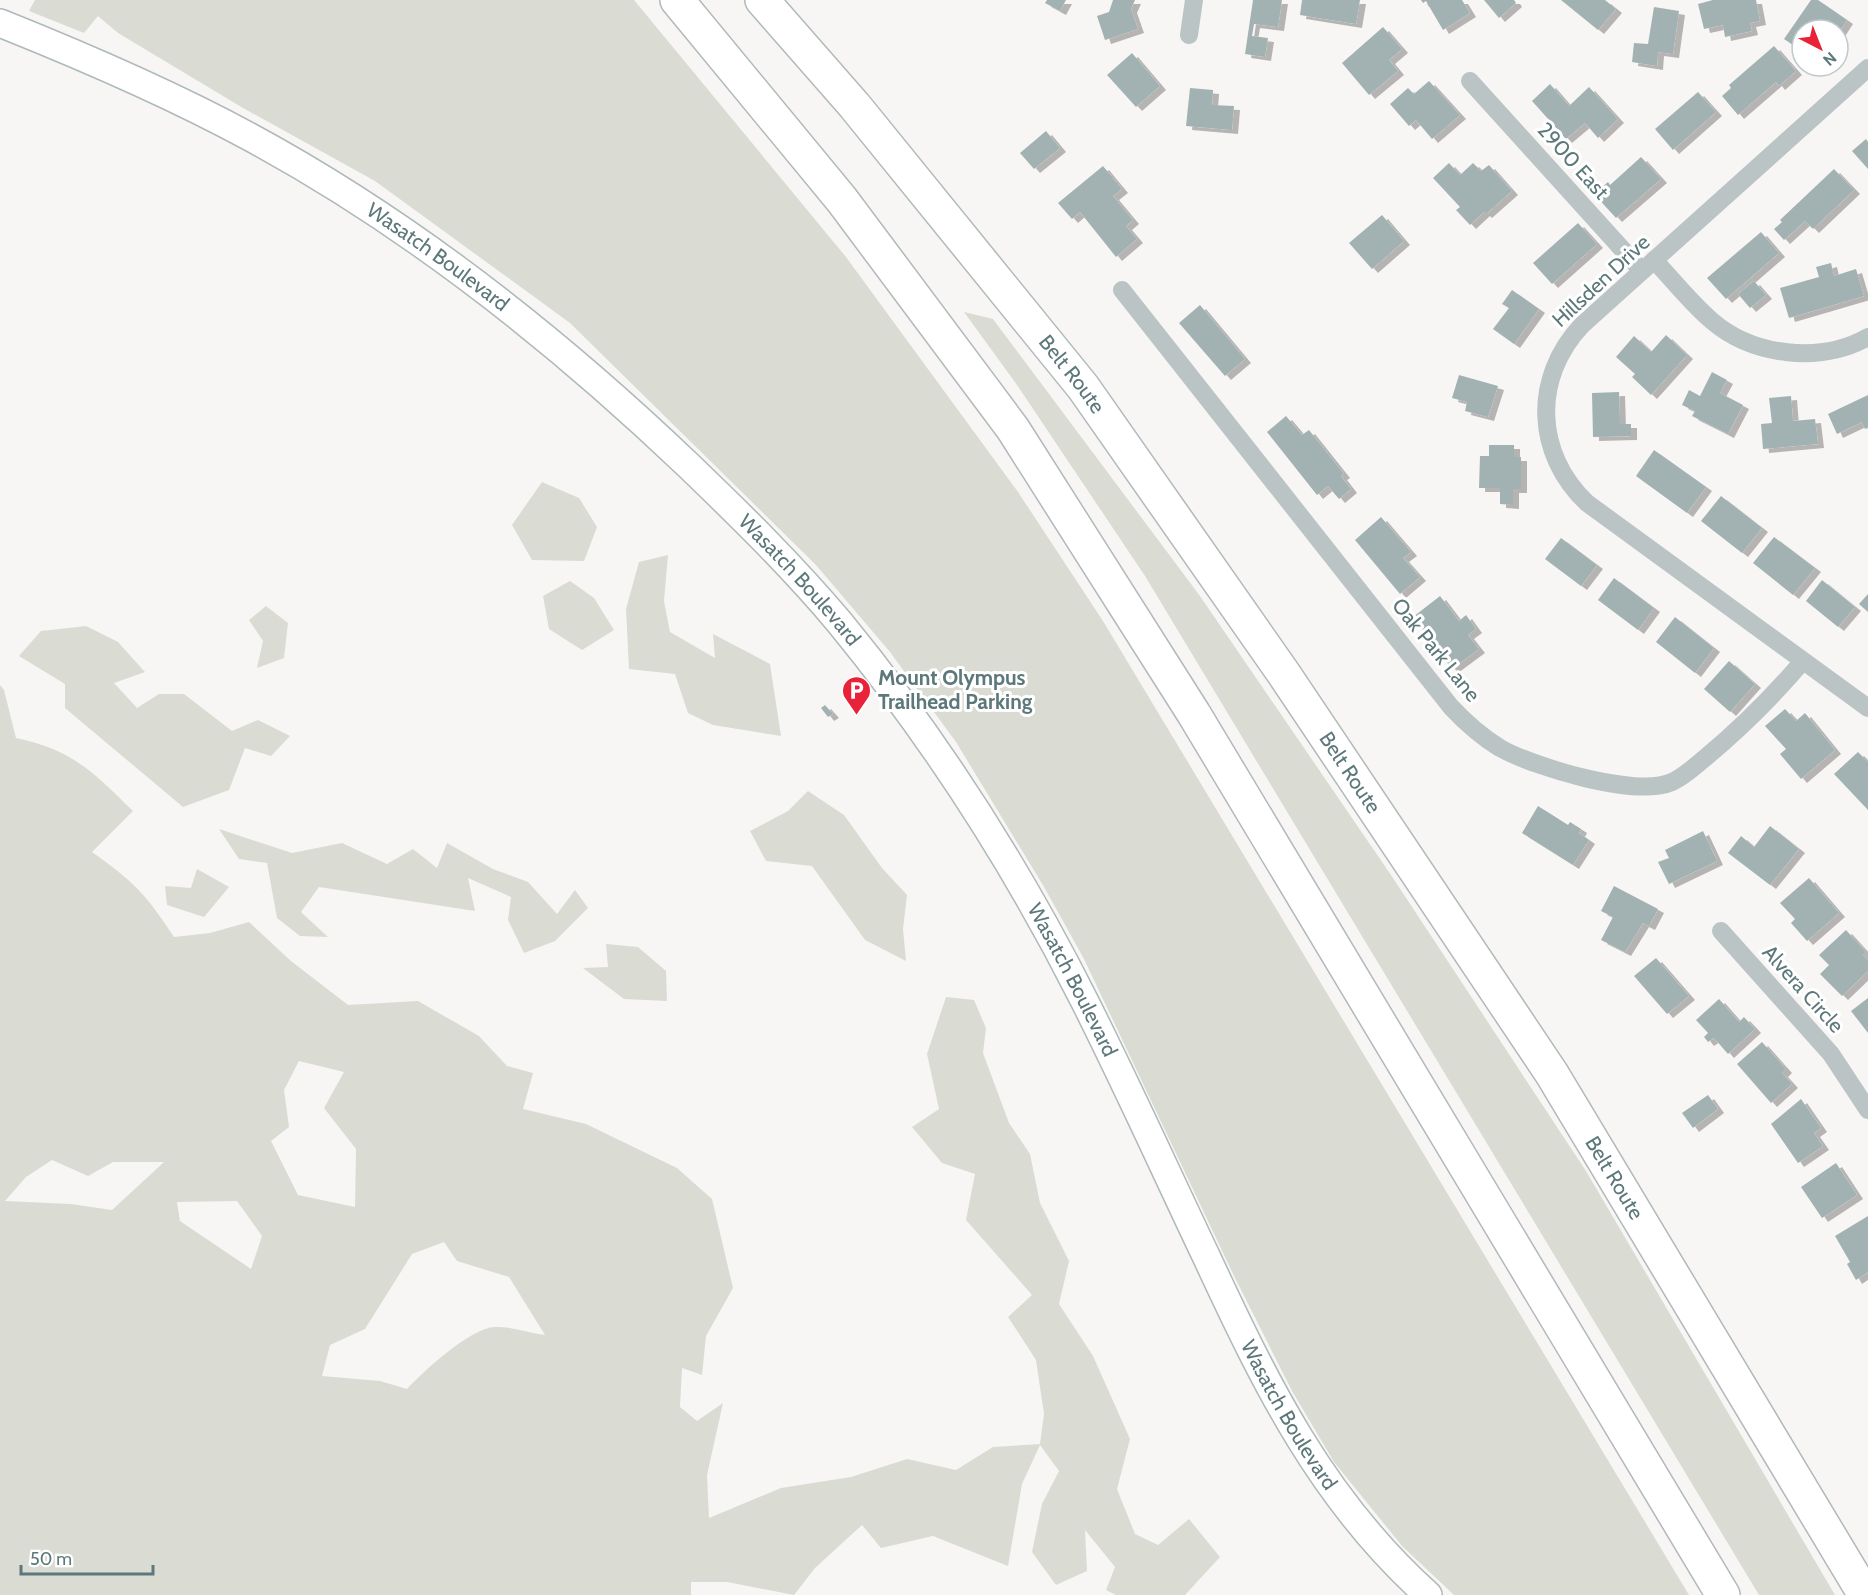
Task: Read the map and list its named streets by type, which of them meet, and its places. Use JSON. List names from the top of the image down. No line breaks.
{"streets":{"highway":["Belt Route"],"street":["2900 East","Wasatch Boulevard","Hillsden Drive","Oak Park Lane","Alvera Circle"]},"crossings":[["2900 East","Hillsden Drive"],["Hillsden Drive","Oak Park Lane"]],"places":{"parking":["Mount Olympus Trailhead Parking"]},"scale_bar":"50 m","north":"bottom right"}
